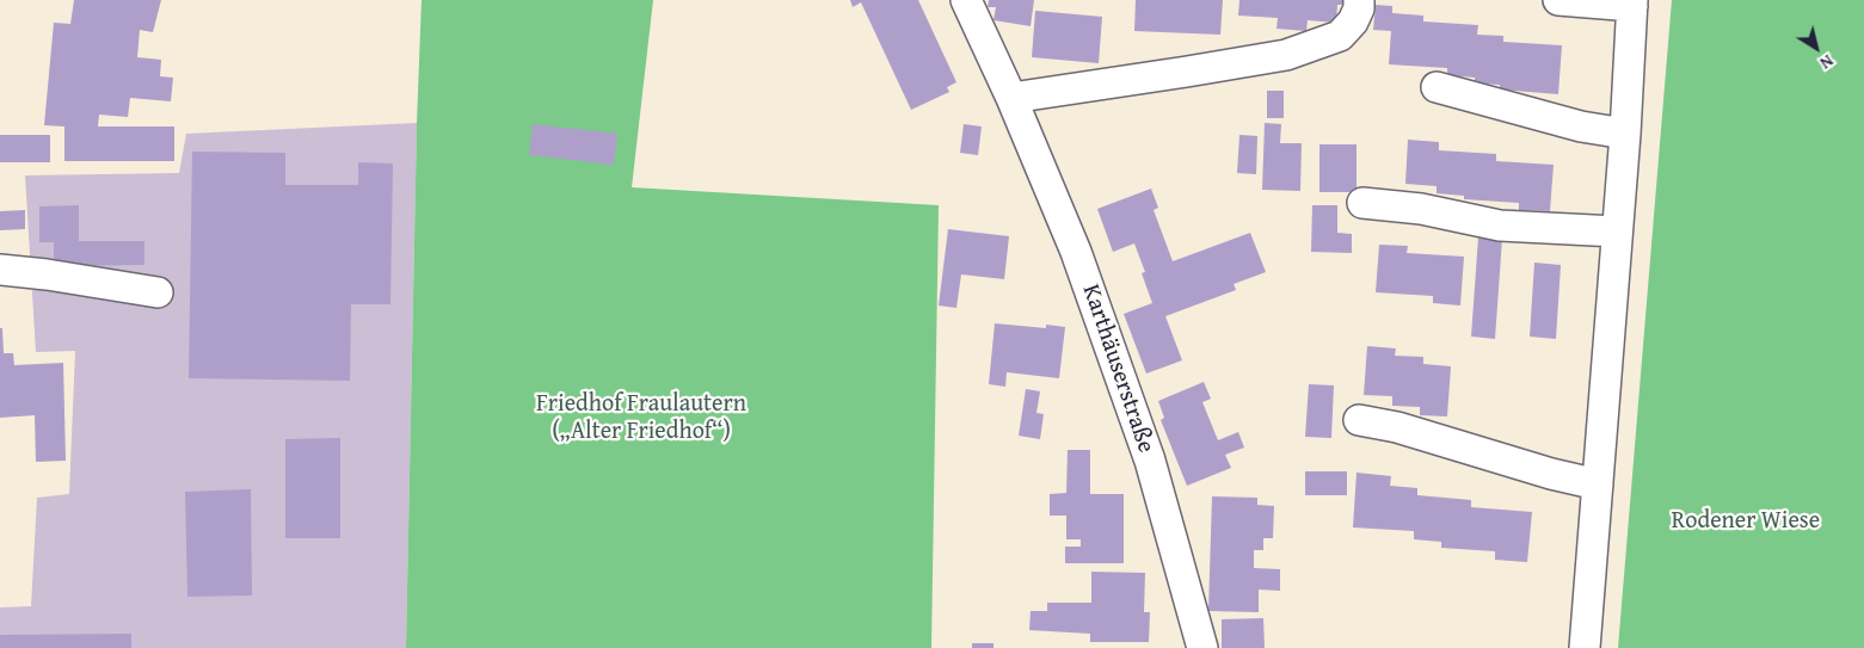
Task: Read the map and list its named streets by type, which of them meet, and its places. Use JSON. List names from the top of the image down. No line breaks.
{"streets":{"street":["Karthäuserstraße"]},"parks":["Friedhof Fraulautern („Alter Friedhof“)","Rodener Wiese"],"north":"bottom right"}
